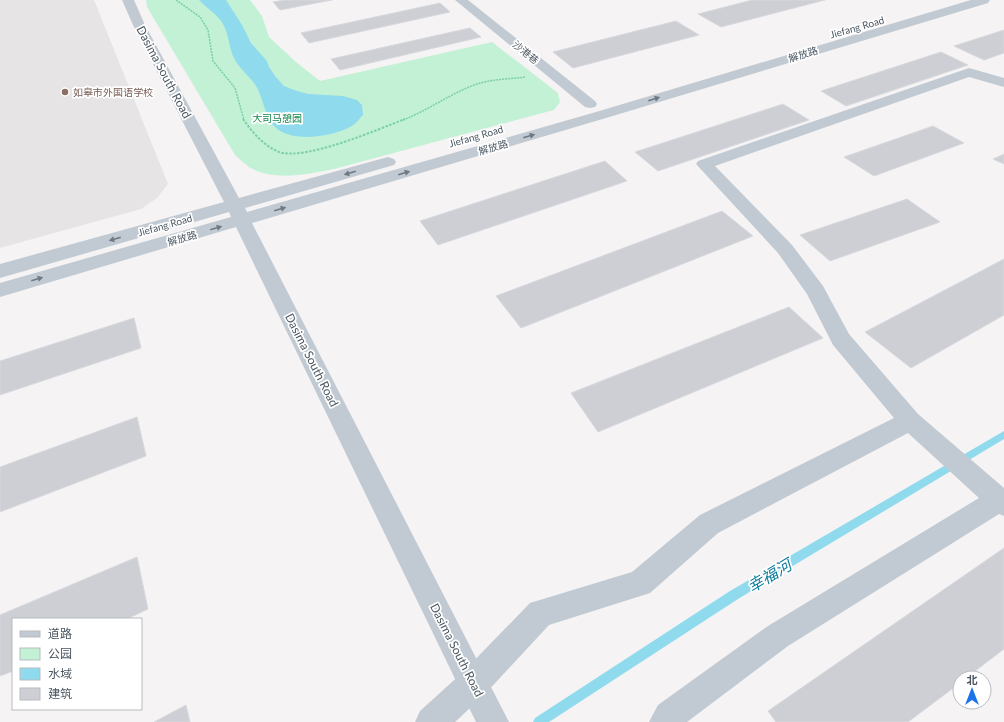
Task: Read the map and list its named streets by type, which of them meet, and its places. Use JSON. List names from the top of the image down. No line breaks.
{"streets":{"street":["Jiefang Road","沙港巷","解放路","Dasima South Road"]},"crossings":[["Jiefang Road","沙港巷"],["Jiefang Road","解放路"],["Jiefang Road","Dasima South Road"],["解放路","Dasima South Road"]],"one_way":["Jiefang Road","解放路"],"water":["幸福河"],"parks":["大司马憩园"],"places":["如皋市外国语学校"],"legend":["道路","公园","水域","建筑"],"north":"top"}
